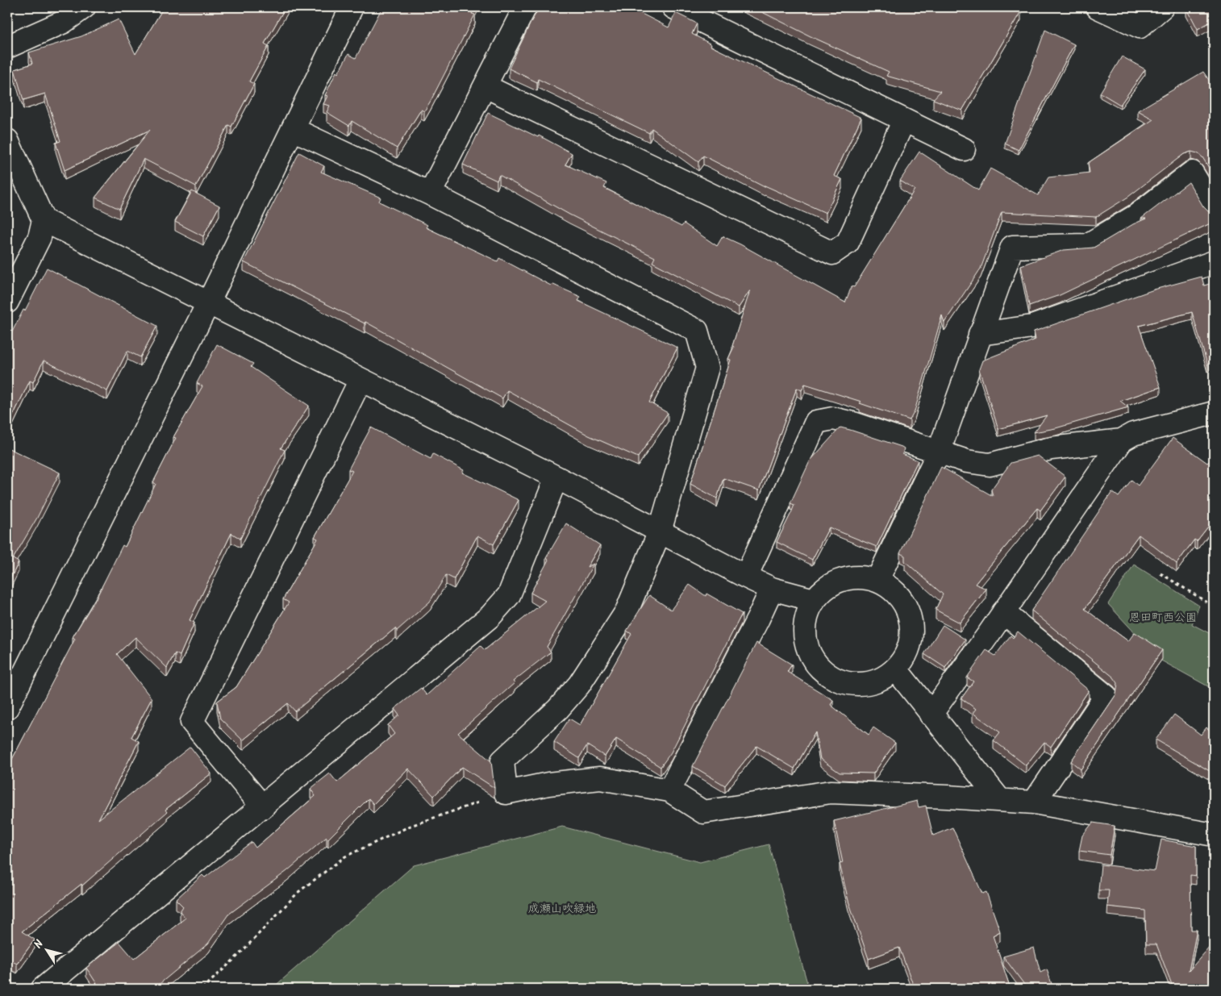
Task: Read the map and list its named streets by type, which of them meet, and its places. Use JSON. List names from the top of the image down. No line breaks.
{"parks":["恩田町西公園","成瀬山吹緑地"],"north":"top left"}
